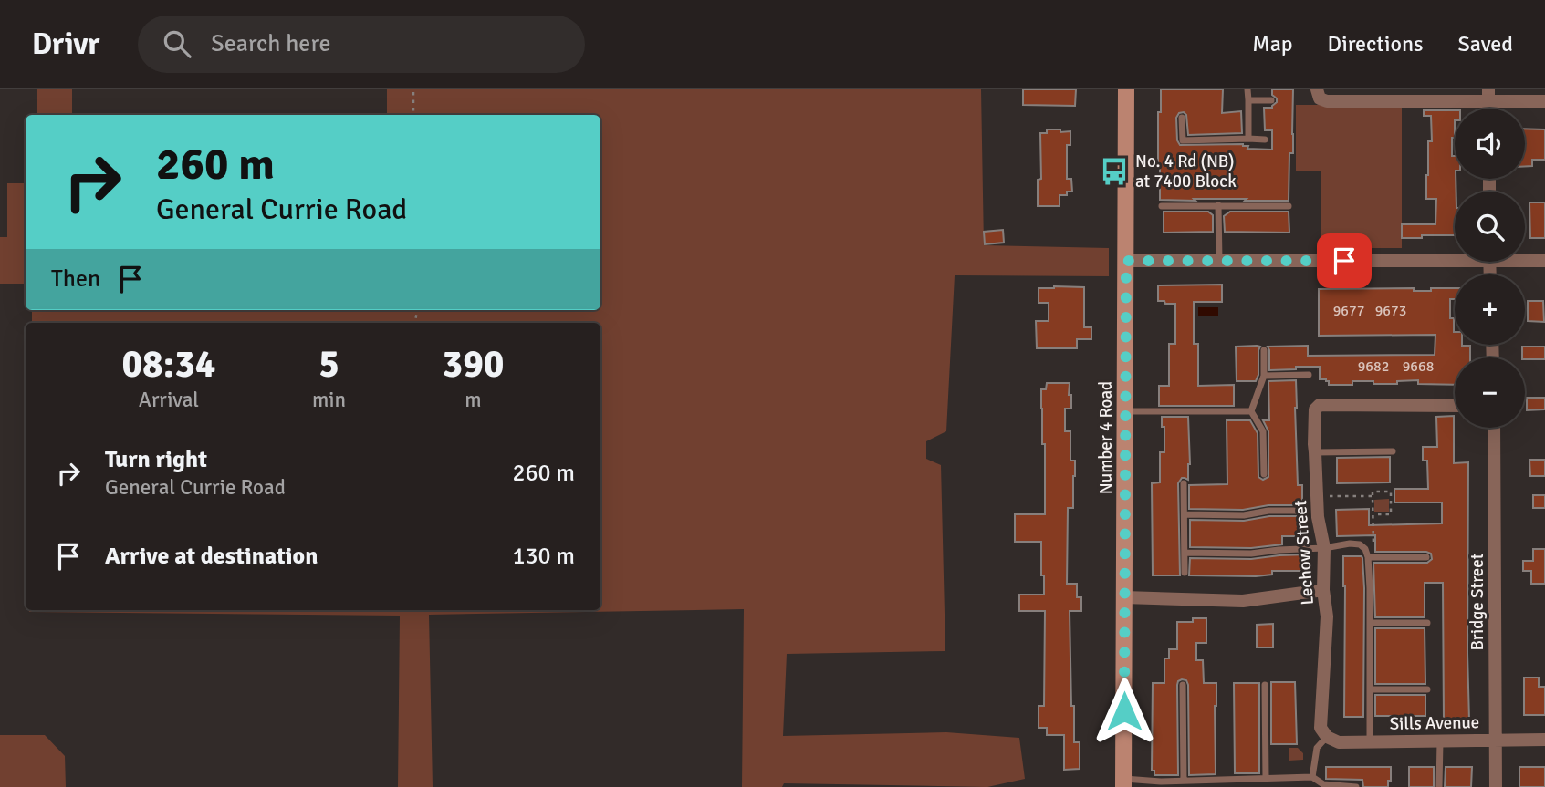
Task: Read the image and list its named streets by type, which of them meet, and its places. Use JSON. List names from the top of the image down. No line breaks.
{"streets":{"main road":["Number 4 Road"],"street":["Lechow Street","Bridge Street","Sills Avenue"]},"crossings":[["Lechow Street","Sills Avenue"],["Bridge Street","Sills Avenue"]],"places":{"bus stop":["No. 4 Rd (NB) at 7400 Block"]},"house_numbers":["9677","9673","9682","9668"],"page":{"header":"Drivr","search":"Search here","nav":["Map","Directions","Saved"],"map_buttons":["+","−"],"turn":["260 m","General Currie Road"],"then":"Then","eta":["08:34","Arrival","5","min","390","m"],"list":[{"name":"Turn right","note":"General Currie Road","value":"260 m"},{"name":"Arrive at destination","value":"130 m"}]}}
